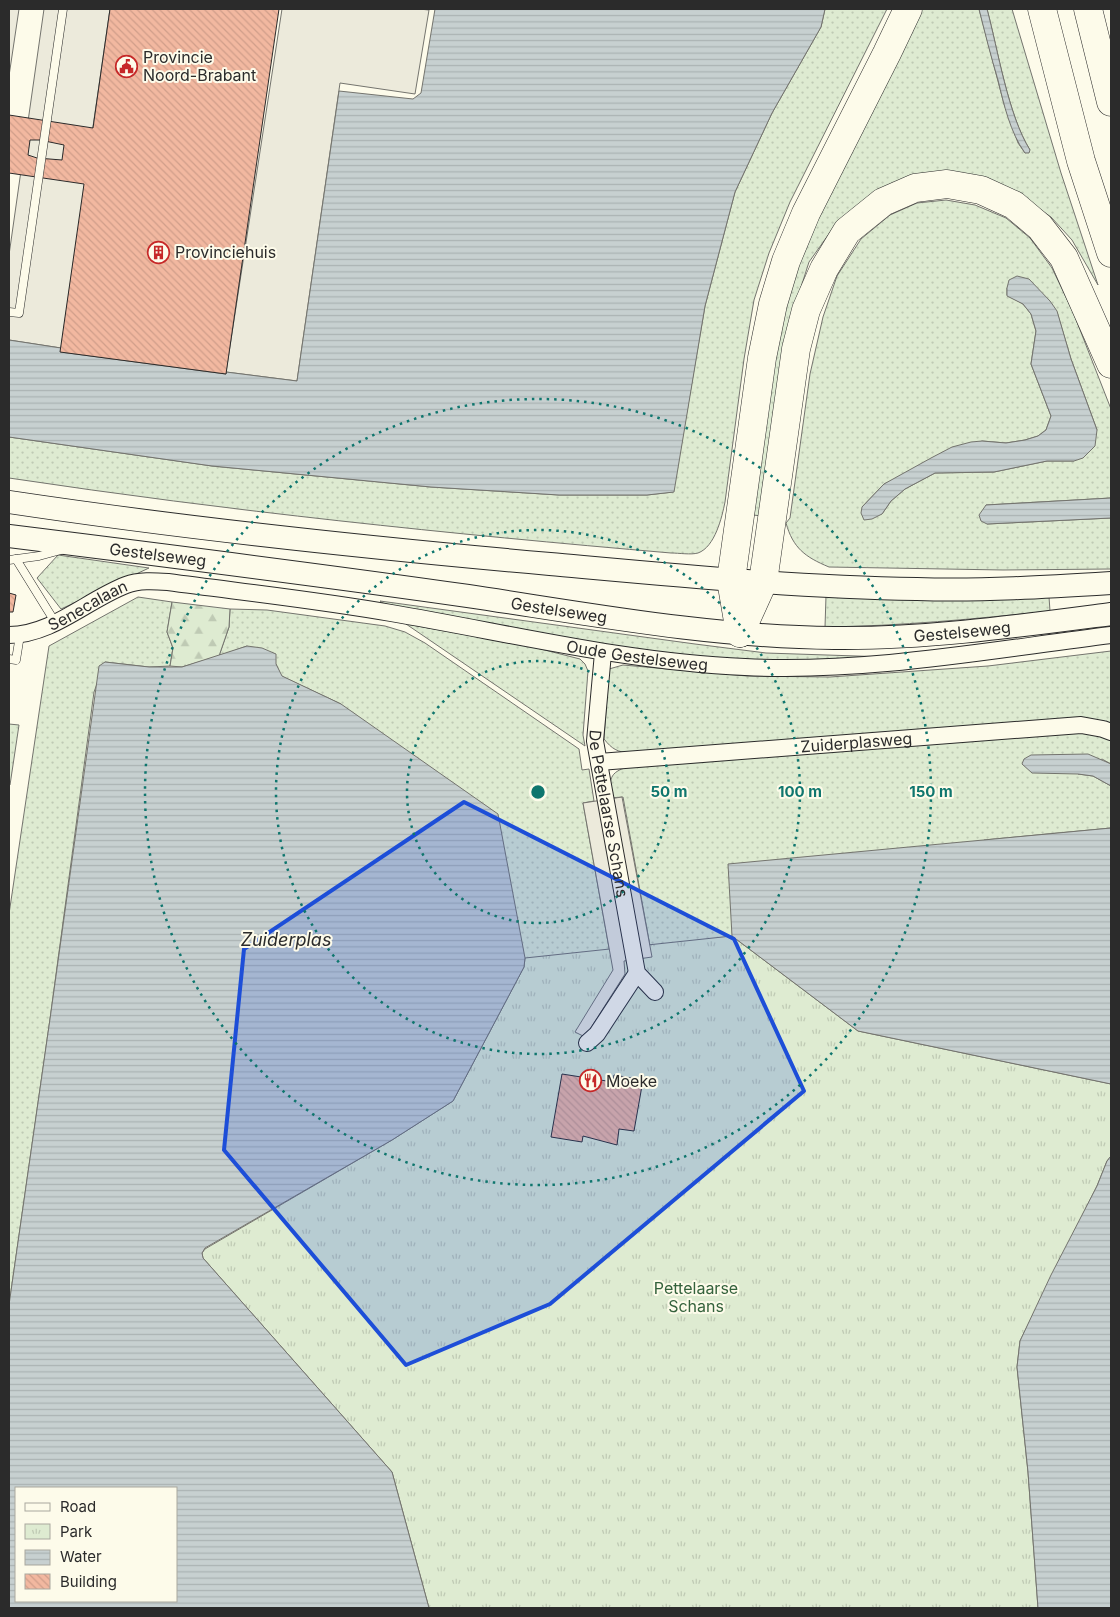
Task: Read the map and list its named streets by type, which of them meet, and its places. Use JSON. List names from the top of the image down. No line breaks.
{"streets":{"main road":["Gestelseweg"],"street":["Senecalaan","Oude Gestelseweg","Zuiderplasweg","De Pettelaarse Schans"]},"crossings":[["Senecalaan","Oude Gestelseweg"],["Oude Gestelseweg","De Pettelaarse Schans"],["Zuiderplasweg","De Pettelaarse Schans"]],"water":["Zuiderplas"],"parks":["Pettelaarse Schans"],"places":{"public building":["Provincie Noord-Brabant"],"building":["Provinciehuis"],"restaurant":["Moeke"]},"legend":["Road","Park","Water","Building"],"rings":["50 m","100 m","150 m"]}
